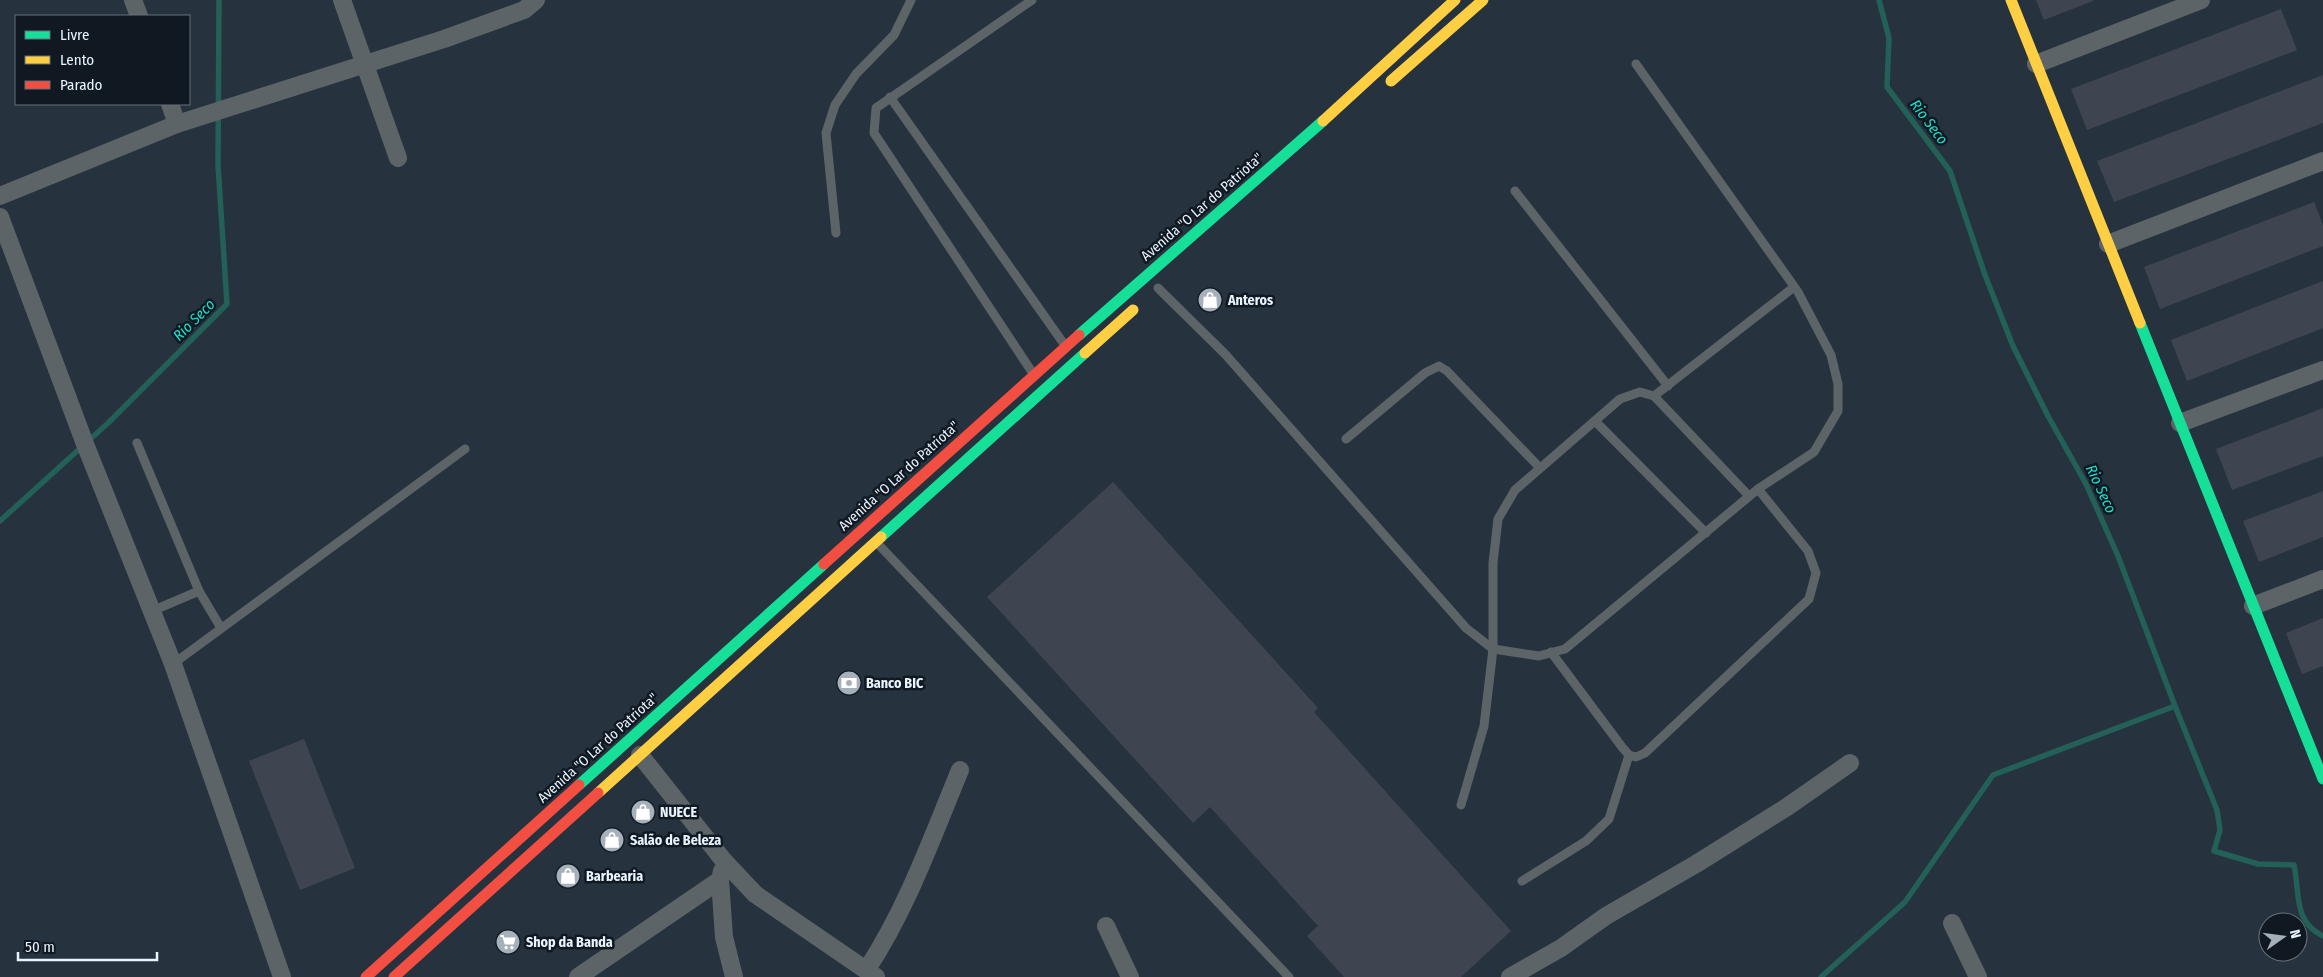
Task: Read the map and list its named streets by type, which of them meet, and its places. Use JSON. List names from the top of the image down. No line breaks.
{"streets":{"main road":["Avenida \"O Lar do Patriota\""]},"water":["Rio Seco"],"places":{"shop":["Anteros","NUECE","Salão de Beleza","Barbearia"],"bank":["Banco BIC"],"supermarket":["Shop da Banda"]},"legend":["Livre","Lento","Parado"],"scale_bar":"50 m","north":"right"}
